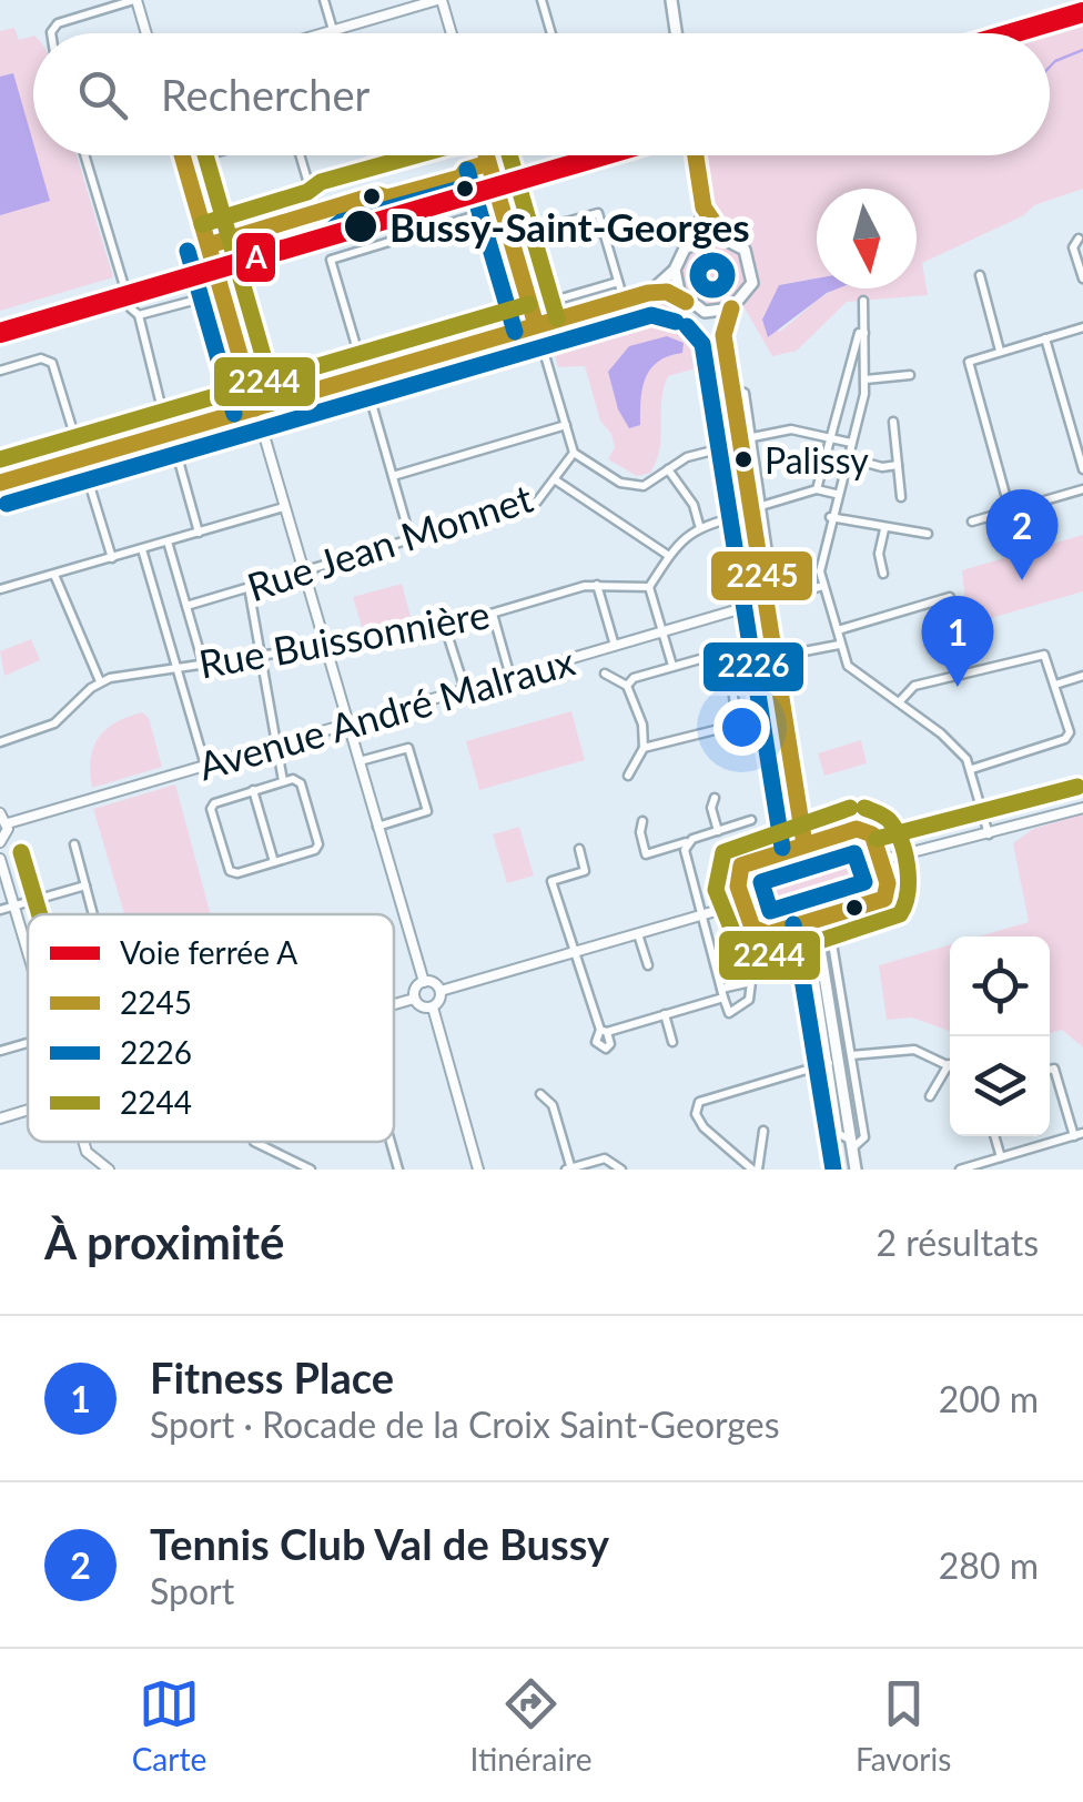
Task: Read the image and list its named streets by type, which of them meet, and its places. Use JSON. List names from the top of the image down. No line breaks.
{"streets":{"street":["Rue Jean Monnet","Rue Buissonnière","Avenue André Malraux"]},"places":["Bussy-Saint-Georges","Palissy"],"lines":["rail line A","transit line 2245","transit line 2244","transit line 2226"],"legend":["Voie ferrée A","2245","2226","2244"],"north":"bottom","page":{"search":"Rechercher","pins":["2","1"],"heading":["À proximité","2 résultats"],"list":[{"mark":"1","name":"Fitness Place","note":"Sport · Rocade de la Croix Saint-Georges","value":"200 m"},{"mark":"2","name":"Tennis Club Val de Bussy","note":"Sport","value":"280 m"}],"nav":["Carte","Itinéraire","Favoris"]}}
